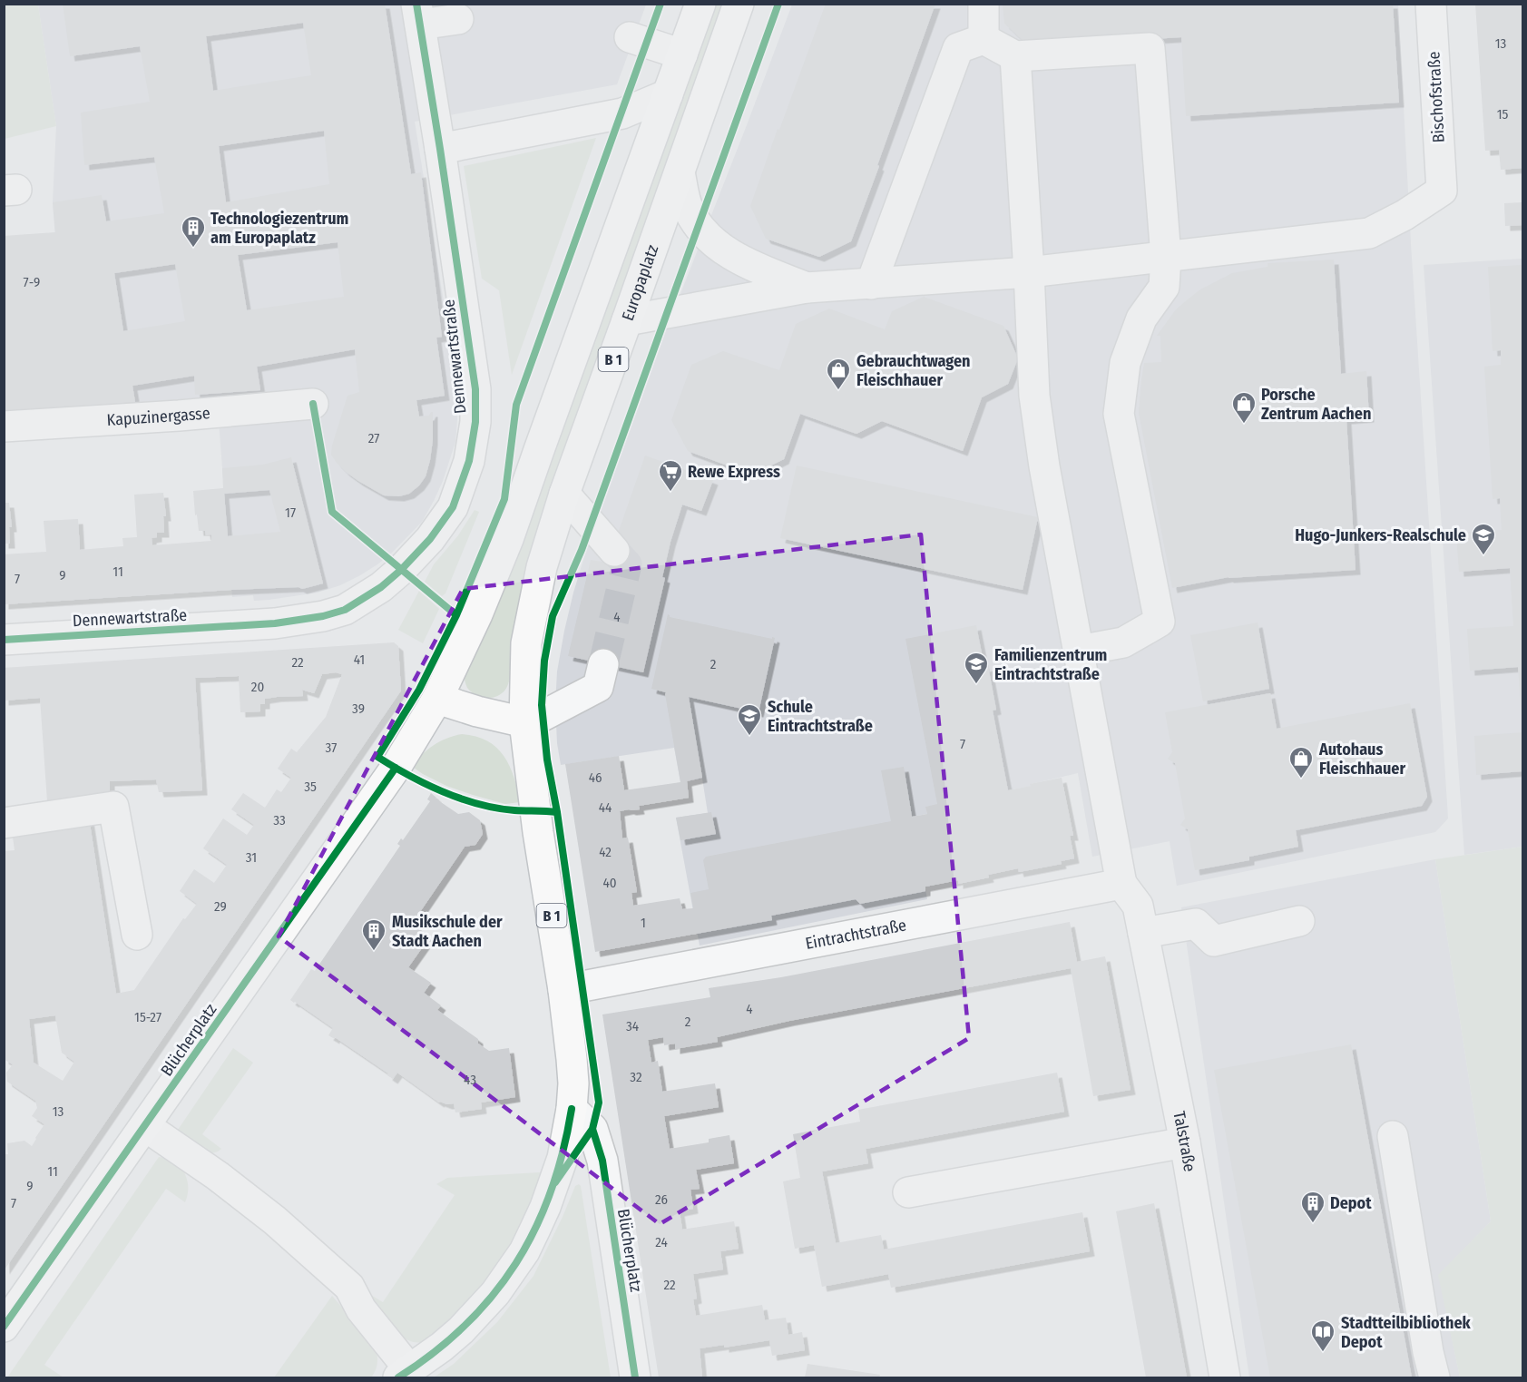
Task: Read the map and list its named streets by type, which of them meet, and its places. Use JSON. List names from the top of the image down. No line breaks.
{"streets":{"main road":["Europaplatz","B 1","Blücherplatz"],"street":["Bischofstraße","Dennewartstraße","Kapuzinergasse","Eintrachtstraße","Talstraße"]},"crossings":[["Europaplatz","B 1"],["B 1","Eintrachtstraße"],["B 1","Blücherplatz"],["Eintrachtstraße","Talstraße"]],"places":{"building":["Technologiezentrum am Europaplatz","Musikschule der Stadt Aachen","Depot"],"shop":["Gebrauchtwagen Fleischhauer","Porsche Zentrum Aachen","Autohaus Fleischhauer"],"supermarket":["Rewe Express"],"school or university":["Hugo-Junkers-Realschule","Familienzentrum Eintrachtstraße","Schule Eintrachtstraße"],"library":["Stadtteilbibliothek Depot"]},"house_numbers":["13","15","7-9","27","17","11","9","7","4","41","22","2","20","39","7","37","46","35","44","33","42","31","40","29","1","4","15-27","2","34","32","43","13","11","9","26","7","24","22"]}
